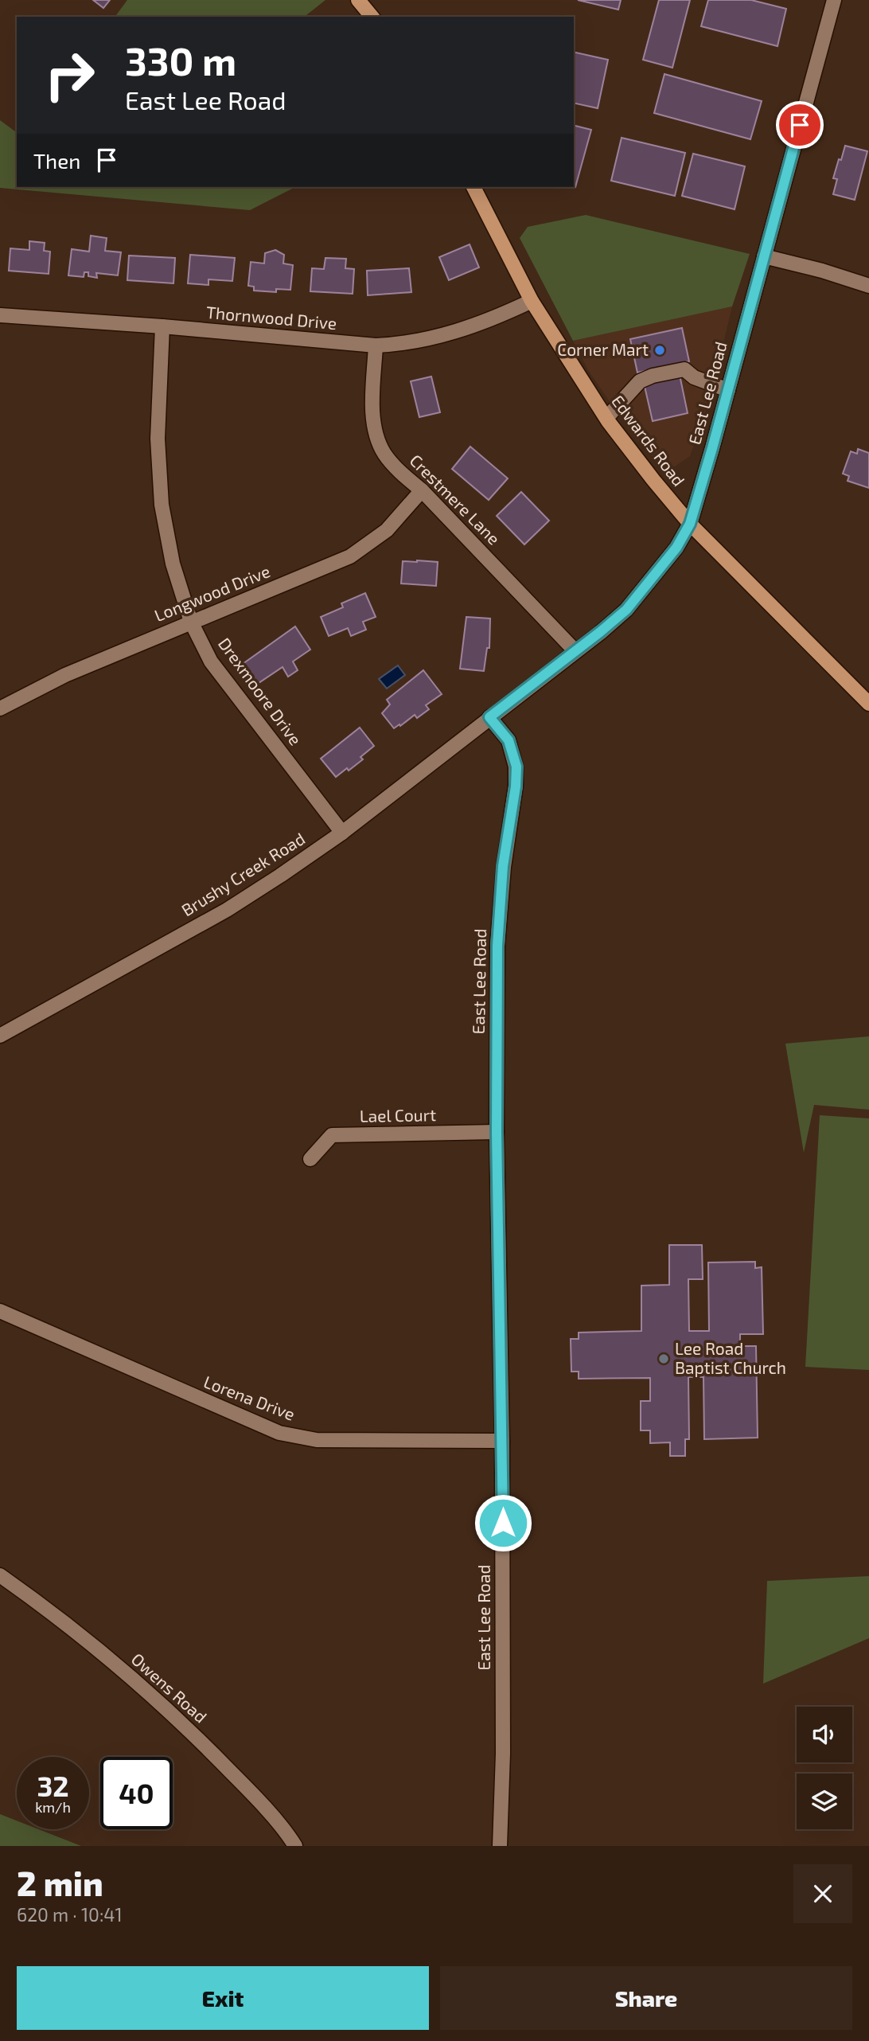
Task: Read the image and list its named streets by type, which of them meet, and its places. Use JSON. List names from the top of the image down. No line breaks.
{"streets":{"main road":["Edwards Road"],"street":["Thornwood Drive","East Lee Road","Crestmere Lane","Longwood Drive","Drexmoore Drive","Brushy Creek Road","Lael Court","Lorena Drive","Owens Road"]},"crossings":[["Thornwood Drive","Edwards Road"],["Thornwood Drive","Crestmere Lane"],["Thornwood Drive","Drexmoore Drive"],["East Lee Road","Edwards Road"],["East Lee Road","Crestmere Lane"],["East Lee Road","Brushy Creek Road"],["East Lee Road","Lael Court"],["East Lee Road","Lorena Drive"],["Crestmere Lane","Longwood Drive"],["Longwood Drive","Drexmoore Drive"],["Drexmoore Drive","Brushy Creek Road"]],"places":["Corner Mart","Lee Road Baptist Church"],"page":{"turn":["330 m","East Lee Road"],"then":"Then","speed":"32 km/h","limit":"40","heading":["2 min","620 m · 10:41"],"buttons":["Exit","Share"]}}
